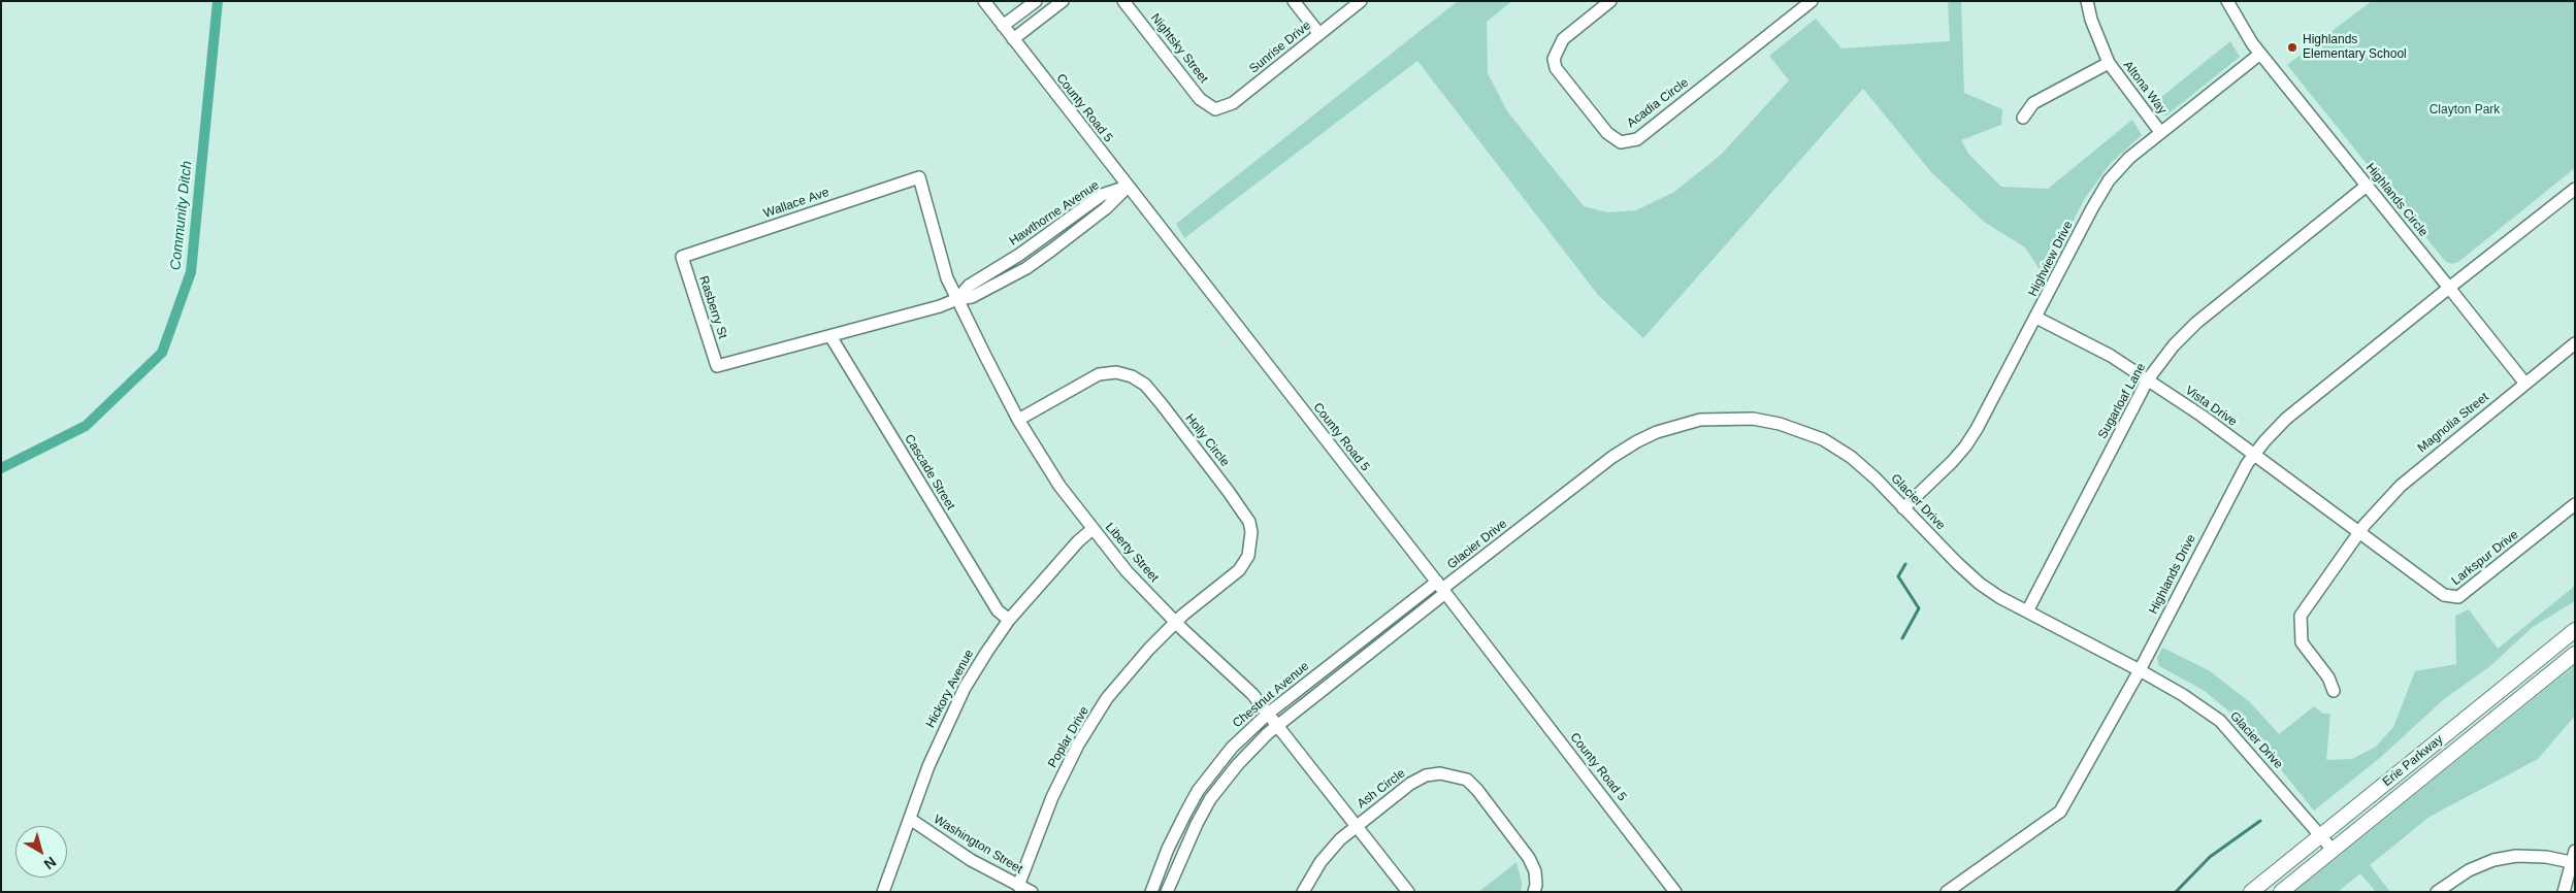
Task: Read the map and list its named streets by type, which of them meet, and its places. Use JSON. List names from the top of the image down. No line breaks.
{"streets":{"main road":["Erie Parkway"],"street":["Sunrise Drive","Nightsky Street","Altona Way","Acadia Circle","County Road 5","Highlands Circle","Wallace Ave","Hawthorne Avenue","Highview Drive","Rasberry St","Sugarloaf Lane","Vista Drive","Magnolia Street","Holly Circle","Cascade Street","Glacier Drive","Liberty Street","Larkspur Drive","Highlands Drive","Hickory Avenue","Chestnut Avenue","Poplar Drive","Ash Circle","Washington Street"]},"crossings":[["Sunrise Drive","Nightsky Street"],["Altona Way","Highview Drive"],["County Road 5","Hawthorne Avenue"],["County Road 5","Glacier Drive"],["County Road 5","Chestnut Avenue"],["Highlands Circle","Highview Drive"],["Highlands Circle","Sugarloaf Lane"],["Highlands Circle","Magnolia Street"],["Highlands Circle","Highlands Drive"],["Wallace Ave","Rasberry St"],["Wallace Ave","Liberty Street"],["Hawthorne Avenue","Rasberry St"],["Hawthorne Avenue","Cascade Street"],["Hawthorne Avenue","Liberty Street"],["Highview Drive","Vista Drive"],["Highview Drive","Glacier Drive"],["Sugarloaf Lane","Vista Drive"],["Sugarloaf Lane","Glacier Drive"],["Vista Drive","Magnolia Street"],["Vista Drive","Larkspur Drive"],["Vista Drive","Highlands Drive"],["Magnolia Street","Larkspur Drive"],["Holly Circle","Liberty Street"],["Holly Circle","Poplar Drive"],["Cascade Street","Hickory Avenue"],["Glacier Drive","Highlands Drive"],["Glacier Drive","Chestnut Avenue"],["Glacier Drive","Erie Parkway"],["Liberty Street","Hickory Avenue"],["Liberty Street","Chestnut Avenue"],["Liberty Street","Poplar Drive"],["Liberty Street","Ash Circle"],["Hickory Avenue","Washington Street"],["Poplar Drive","Washington Street"]],"water":["Community Ditch"],"parks":["Clayton Park"],"places":["Highlands Elementary School"],"north":"bottom right"}
